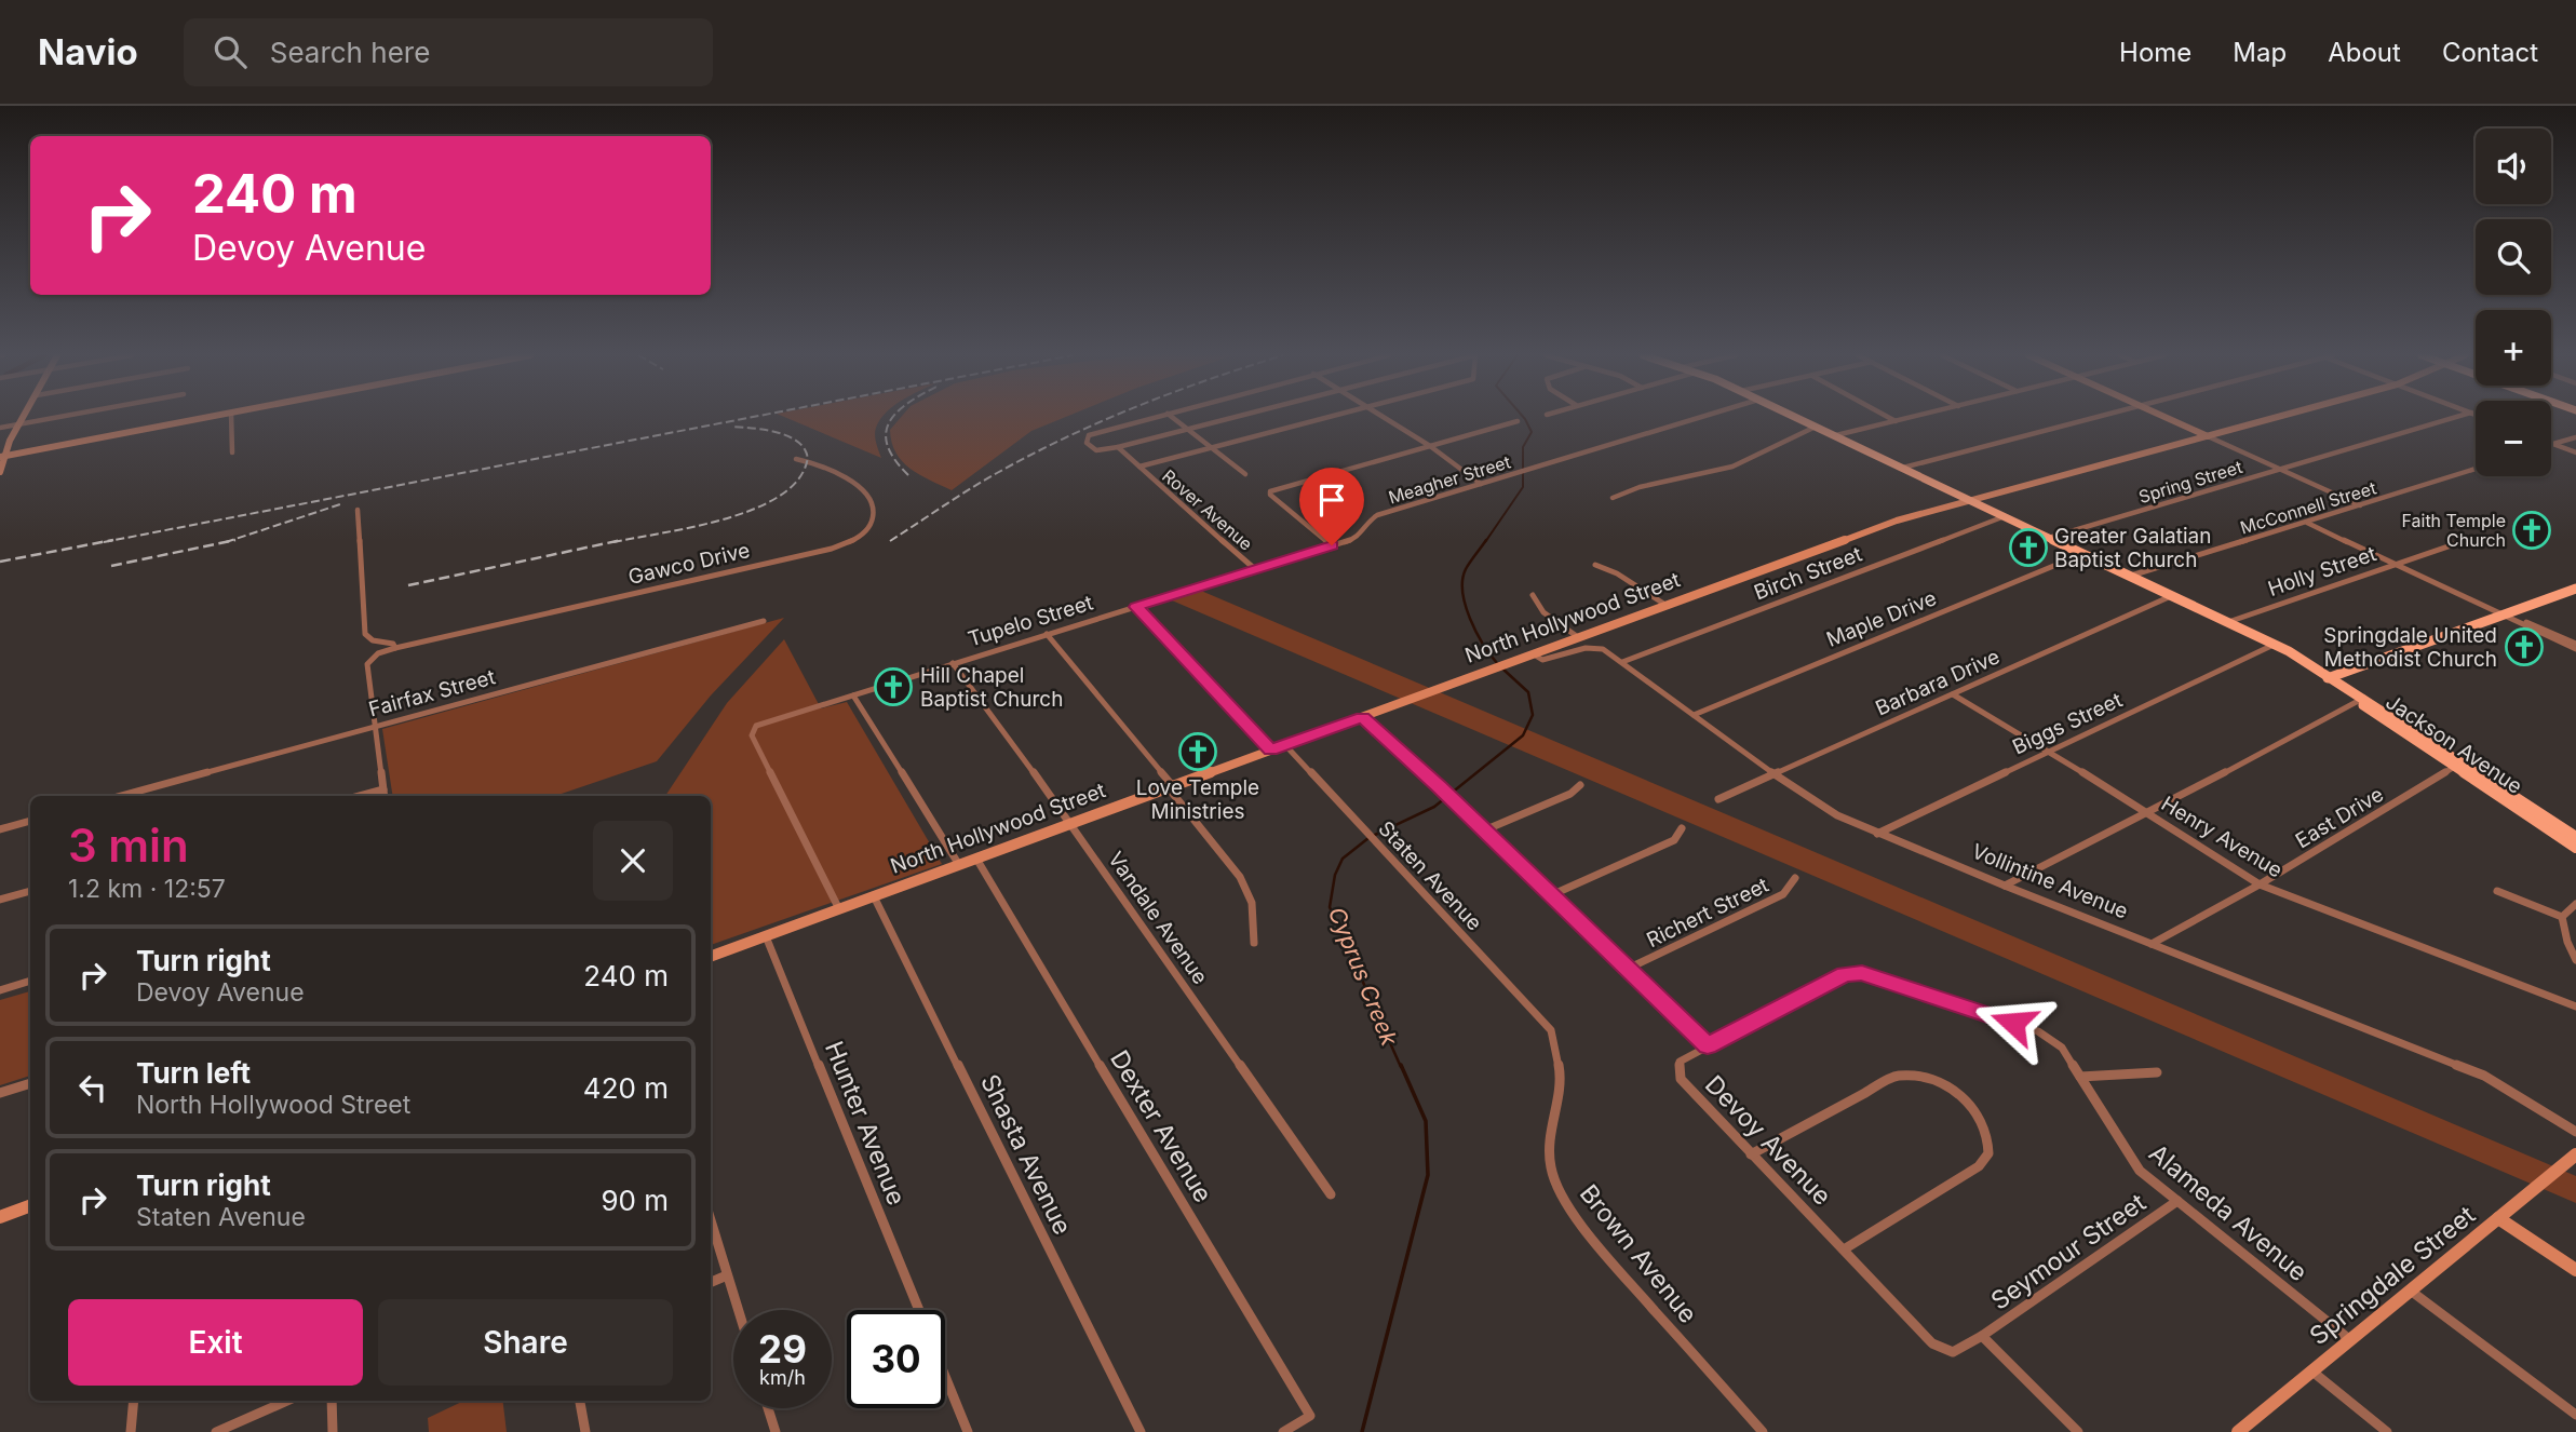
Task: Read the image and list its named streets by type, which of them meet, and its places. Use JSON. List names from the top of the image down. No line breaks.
{"streets":{"main road":["North Hollywood Street","Jackson Avenue","Springdale Street"],"street":["Meagher Street","Spring Street","McConnell Street","Rover Avenue","Gawco Drive","Holly Street","Birch Street","Maple Drive","Tupelo Street","Barbara Drive","Fairfax Street","Biggs Street","East Drive","Henry Avenue","Staten Avenue","Vollintine Avenue","Richert Street","Vandale Avenue","Hunter Avenue","Dexter Avenue","Devoy Avenue","Shasta Avenue","Alameda Avenue","Seymour Street","Brown Avenue"]},"crossings":[["Meagher Street","Tupelo Street"],["Spring Street","Jackson Avenue"],["McConnell Street","Jackson Avenue"],["Rover Avenue","Tupelo Street"],["Holly Street","Jackson Avenue"],["Birch Street","Jackson Avenue"],["Birch Street","Vollintine Avenue"],["North Hollywood Street","Tupelo Street"],["North Hollywood Street","Jackson Avenue"],["North Hollywood Street","Staten Avenue"],["North Hollywood Street","Vollintine Avenue"],["North Hollywood Street","Vandale Avenue"],["North Hollywood Street","Hunter Avenue"],["North Hollywood Street","Dexter Avenue"],["North Hollywood Street","Devoy Avenue"],["North Hollywood Street","Shasta Avenue"],["Maple Drive","Jackson Avenue"],["Maple Drive","Vollintine Avenue"],["Tupelo Street","Vandale Avenue"],["Barbara Drive","Jackson Avenue"],["Barbara Drive","Henry Avenue"],["Barbara Drive","Vollintine Avenue"],["Biggs Street","Jackson Avenue"],["Biggs Street","Henry Avenue"],["Biggs Street","Vollintine Avenue"],["Jackson Avenue","East Drive"],["East Drive","Henry Avenue"],["East Drive","Vollintine Avenue"],["Staten Avenue","Brown Avenue"],["Richert Street","Devoy Avenue"],["Devoy Avenue","Alameda Avenue"],["Devoy Avenue","Seymour Street"],["Alameda Avenue","Seymour Street"],["Alameda Avenue","Springdale Street"]],"water":["Cyprus Creek"],"places":{"church":["Faith Temple Church","Greater Galatian Baptist Church","Springdale United Methodist Church","Hill Chapel Baptist Church","Love Temple Ministries"]},"page":{"header":"Navio","search":"Search here","nav":["Home","Map","About","Contact"],"map_buttons":["+","−"],"turn":["240 m","Devoy Avenue"],"heading":["3 min","1.2 km · 12:57"],"list":[{"name":"Turn right","note":"Devoy Avenue","value":"240 m"},{"name":"Turn left","note":"North Hollywood Street","value":"420 m"},{"name":"Turn right","note":"Staten Avenue","value":"90 m"}],"buttons":["Exit","Share"],"speed":"29 km/h","limit":"30"}}
